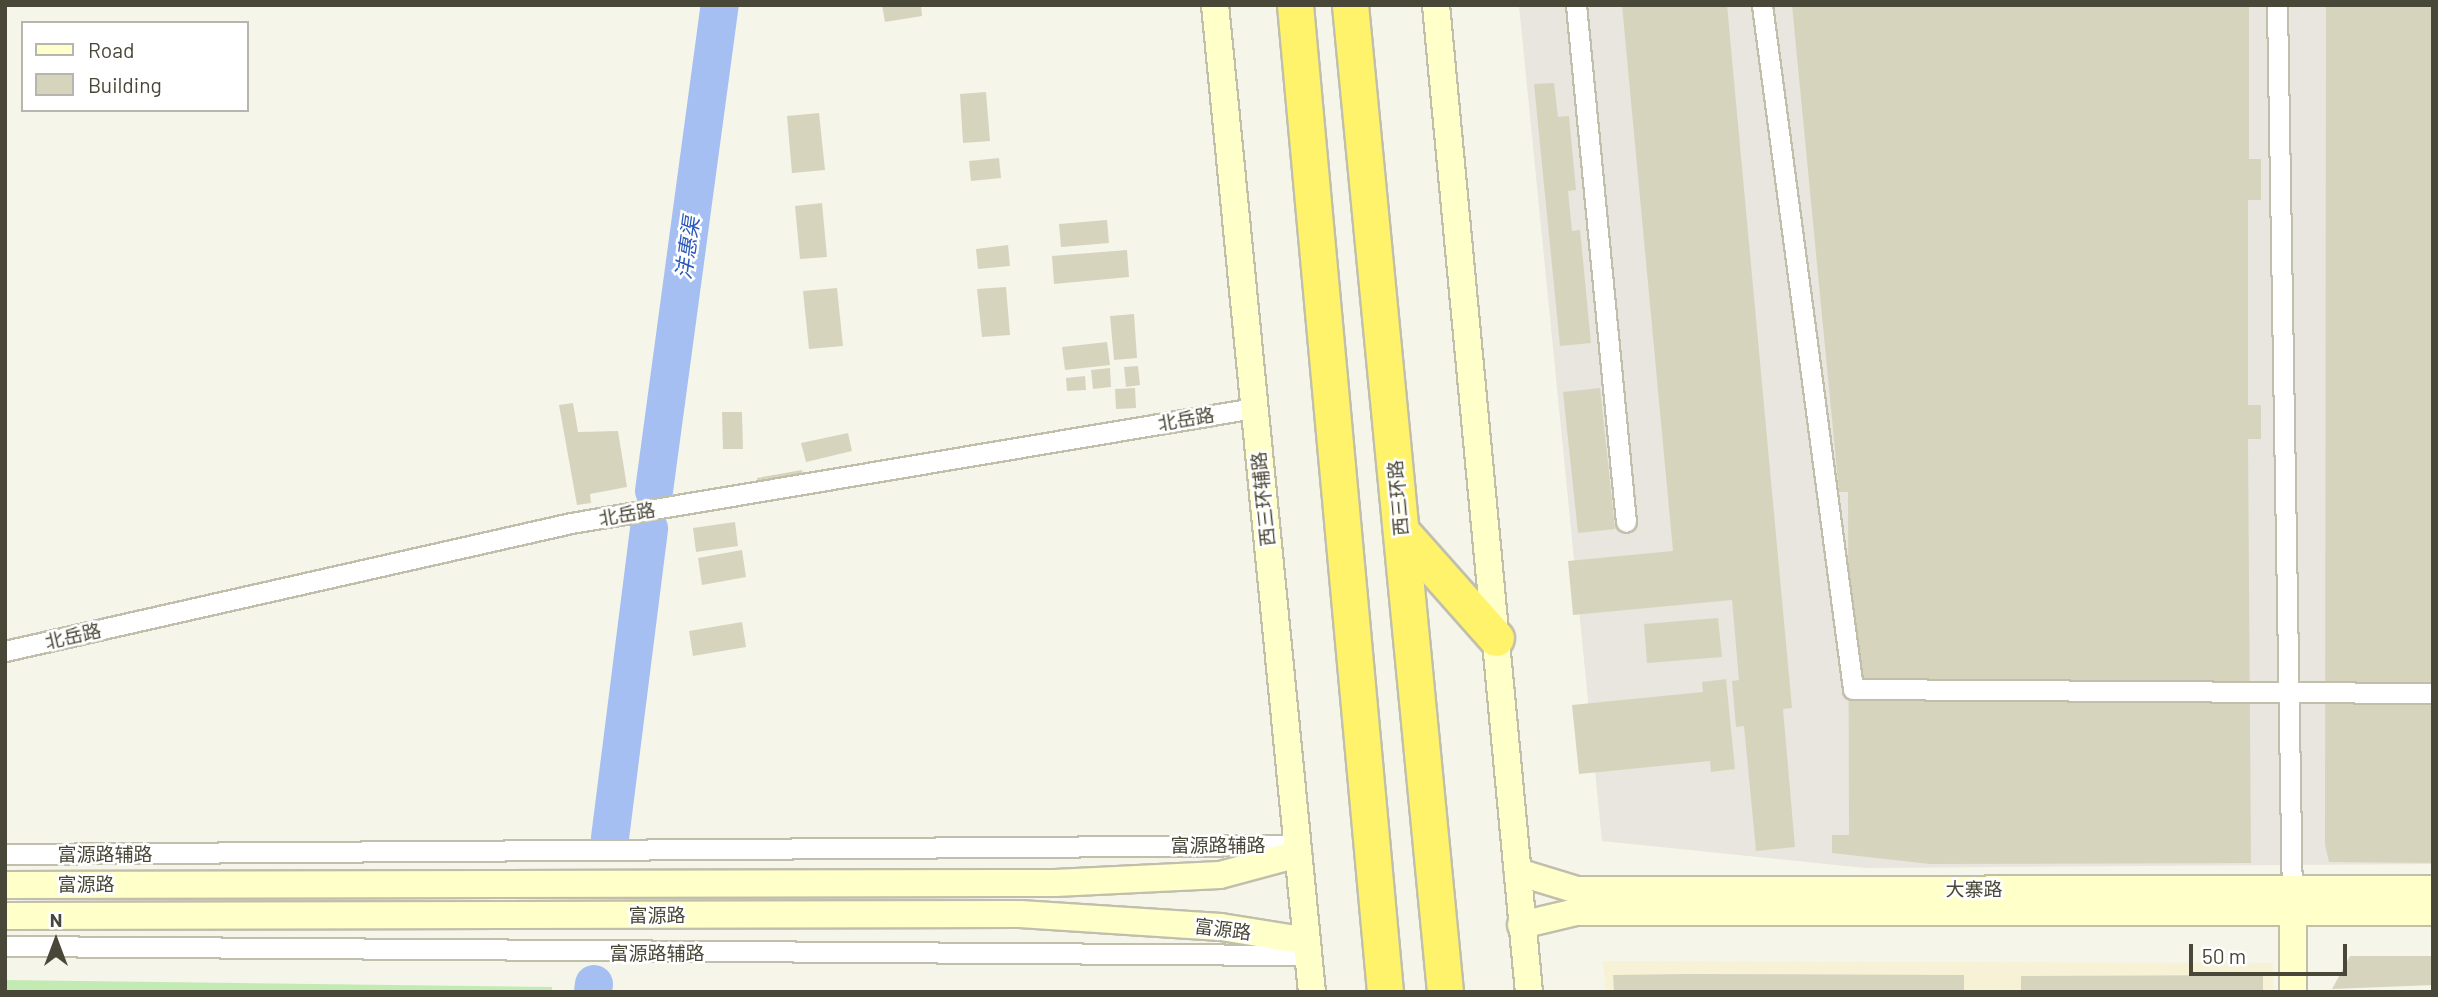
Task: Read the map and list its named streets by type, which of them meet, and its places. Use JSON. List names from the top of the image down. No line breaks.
{"streets":{"highway":["西三环路"],"main road":["西三环辅路","富源路","大寨路"],"street":["北岳路","富源路辅路"]},"crossings":[["北岳路","西三环辅路"],["西三环辅路","富源路辅路"],["西三环辅路","富源路"],["富源路辅路","富源路"]],"water":["沣惠渠"],"legend":["Road","Building"],"scale_bar":"50 m","north":"top"}
